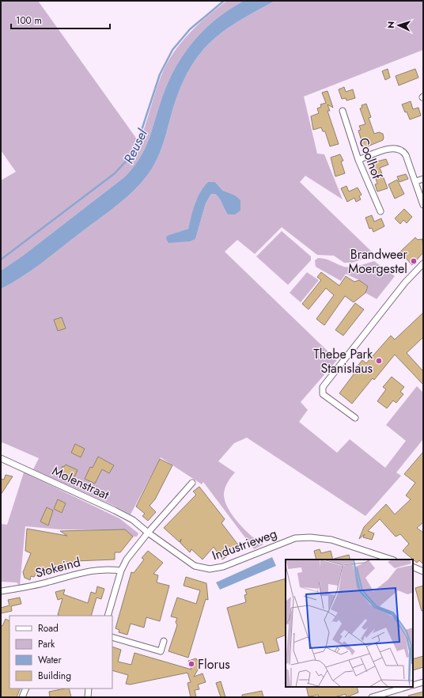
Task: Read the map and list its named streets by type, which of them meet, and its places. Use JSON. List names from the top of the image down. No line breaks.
{"streets":{"street":["Coolhof","Molenstraat","Industrieweg","Stokeind"]},"crossings":[["Molenstraat","Industrieweg"]],"water":["Reusel"],"places":["Brandweer Moergestel","Thebe Park Stanislaus","Florus"],"legend":["Road","Park","Water","Building"],"scale_bar":"100 m","north":"left"}
